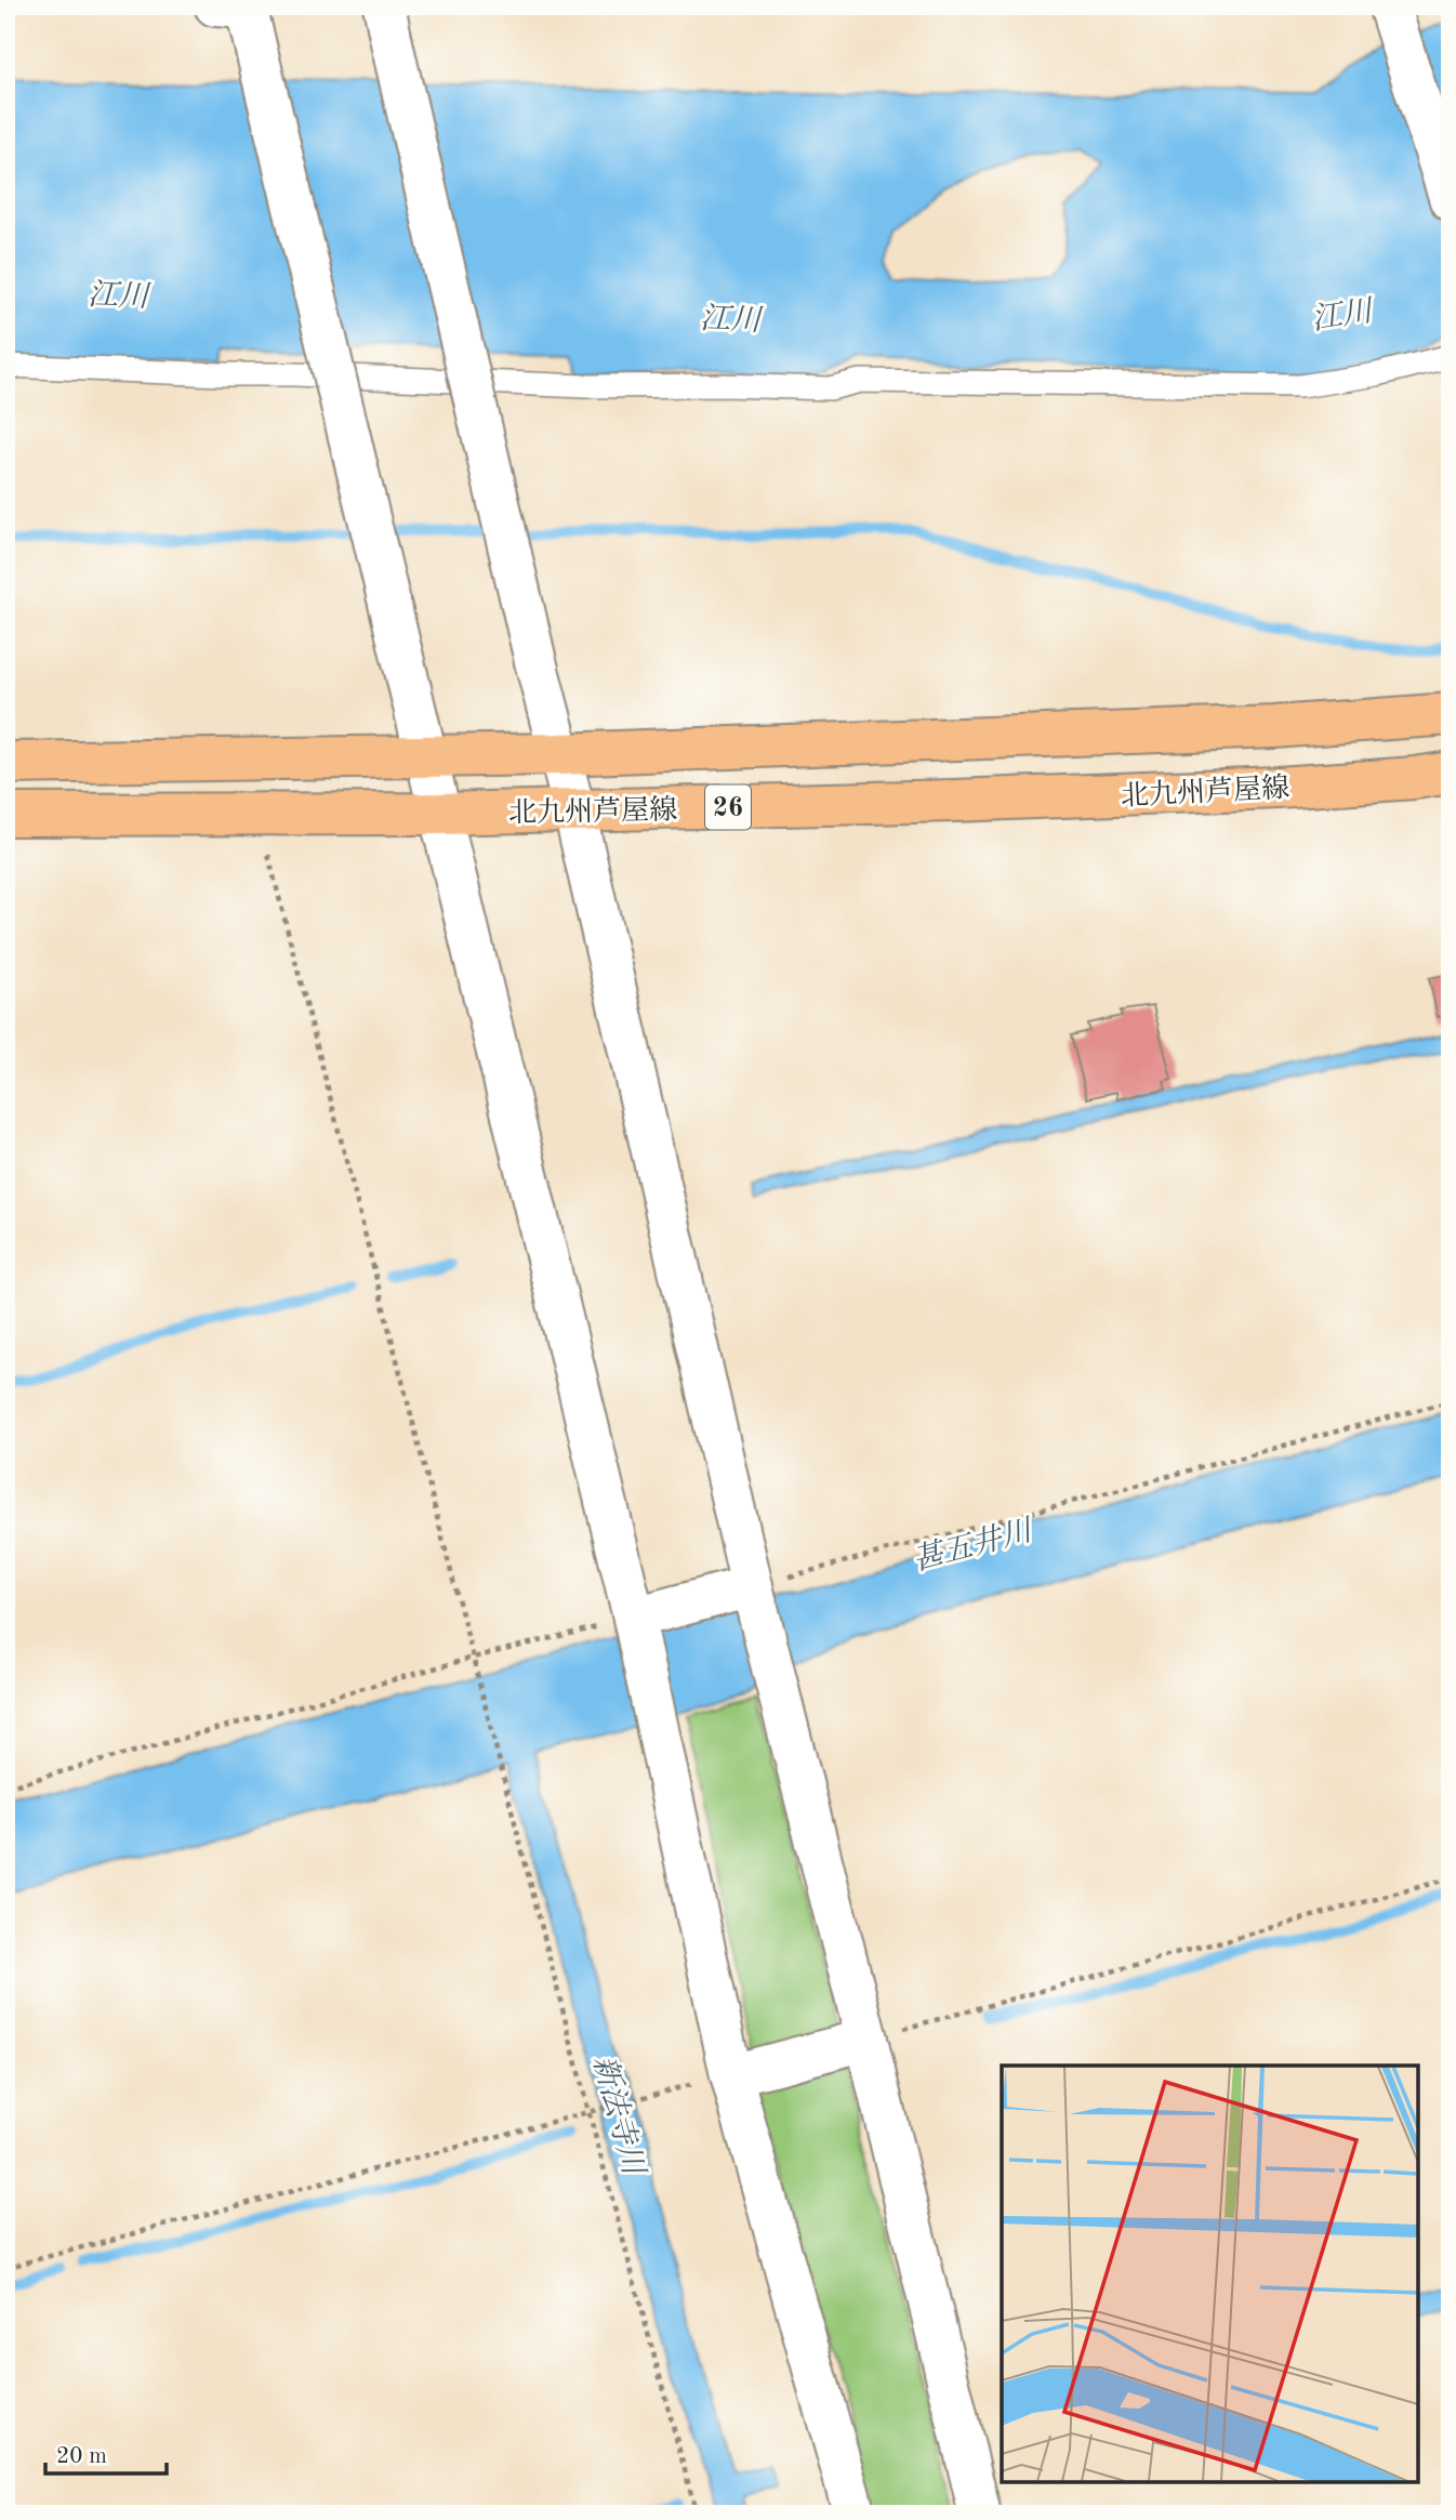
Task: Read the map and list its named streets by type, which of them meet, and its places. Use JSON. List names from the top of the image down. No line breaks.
{"streets":{"main road":["北九州芦屋線","26"]},"water":["江川","甚五井川","新法寺川"],"scale_bar":"20 m"}
